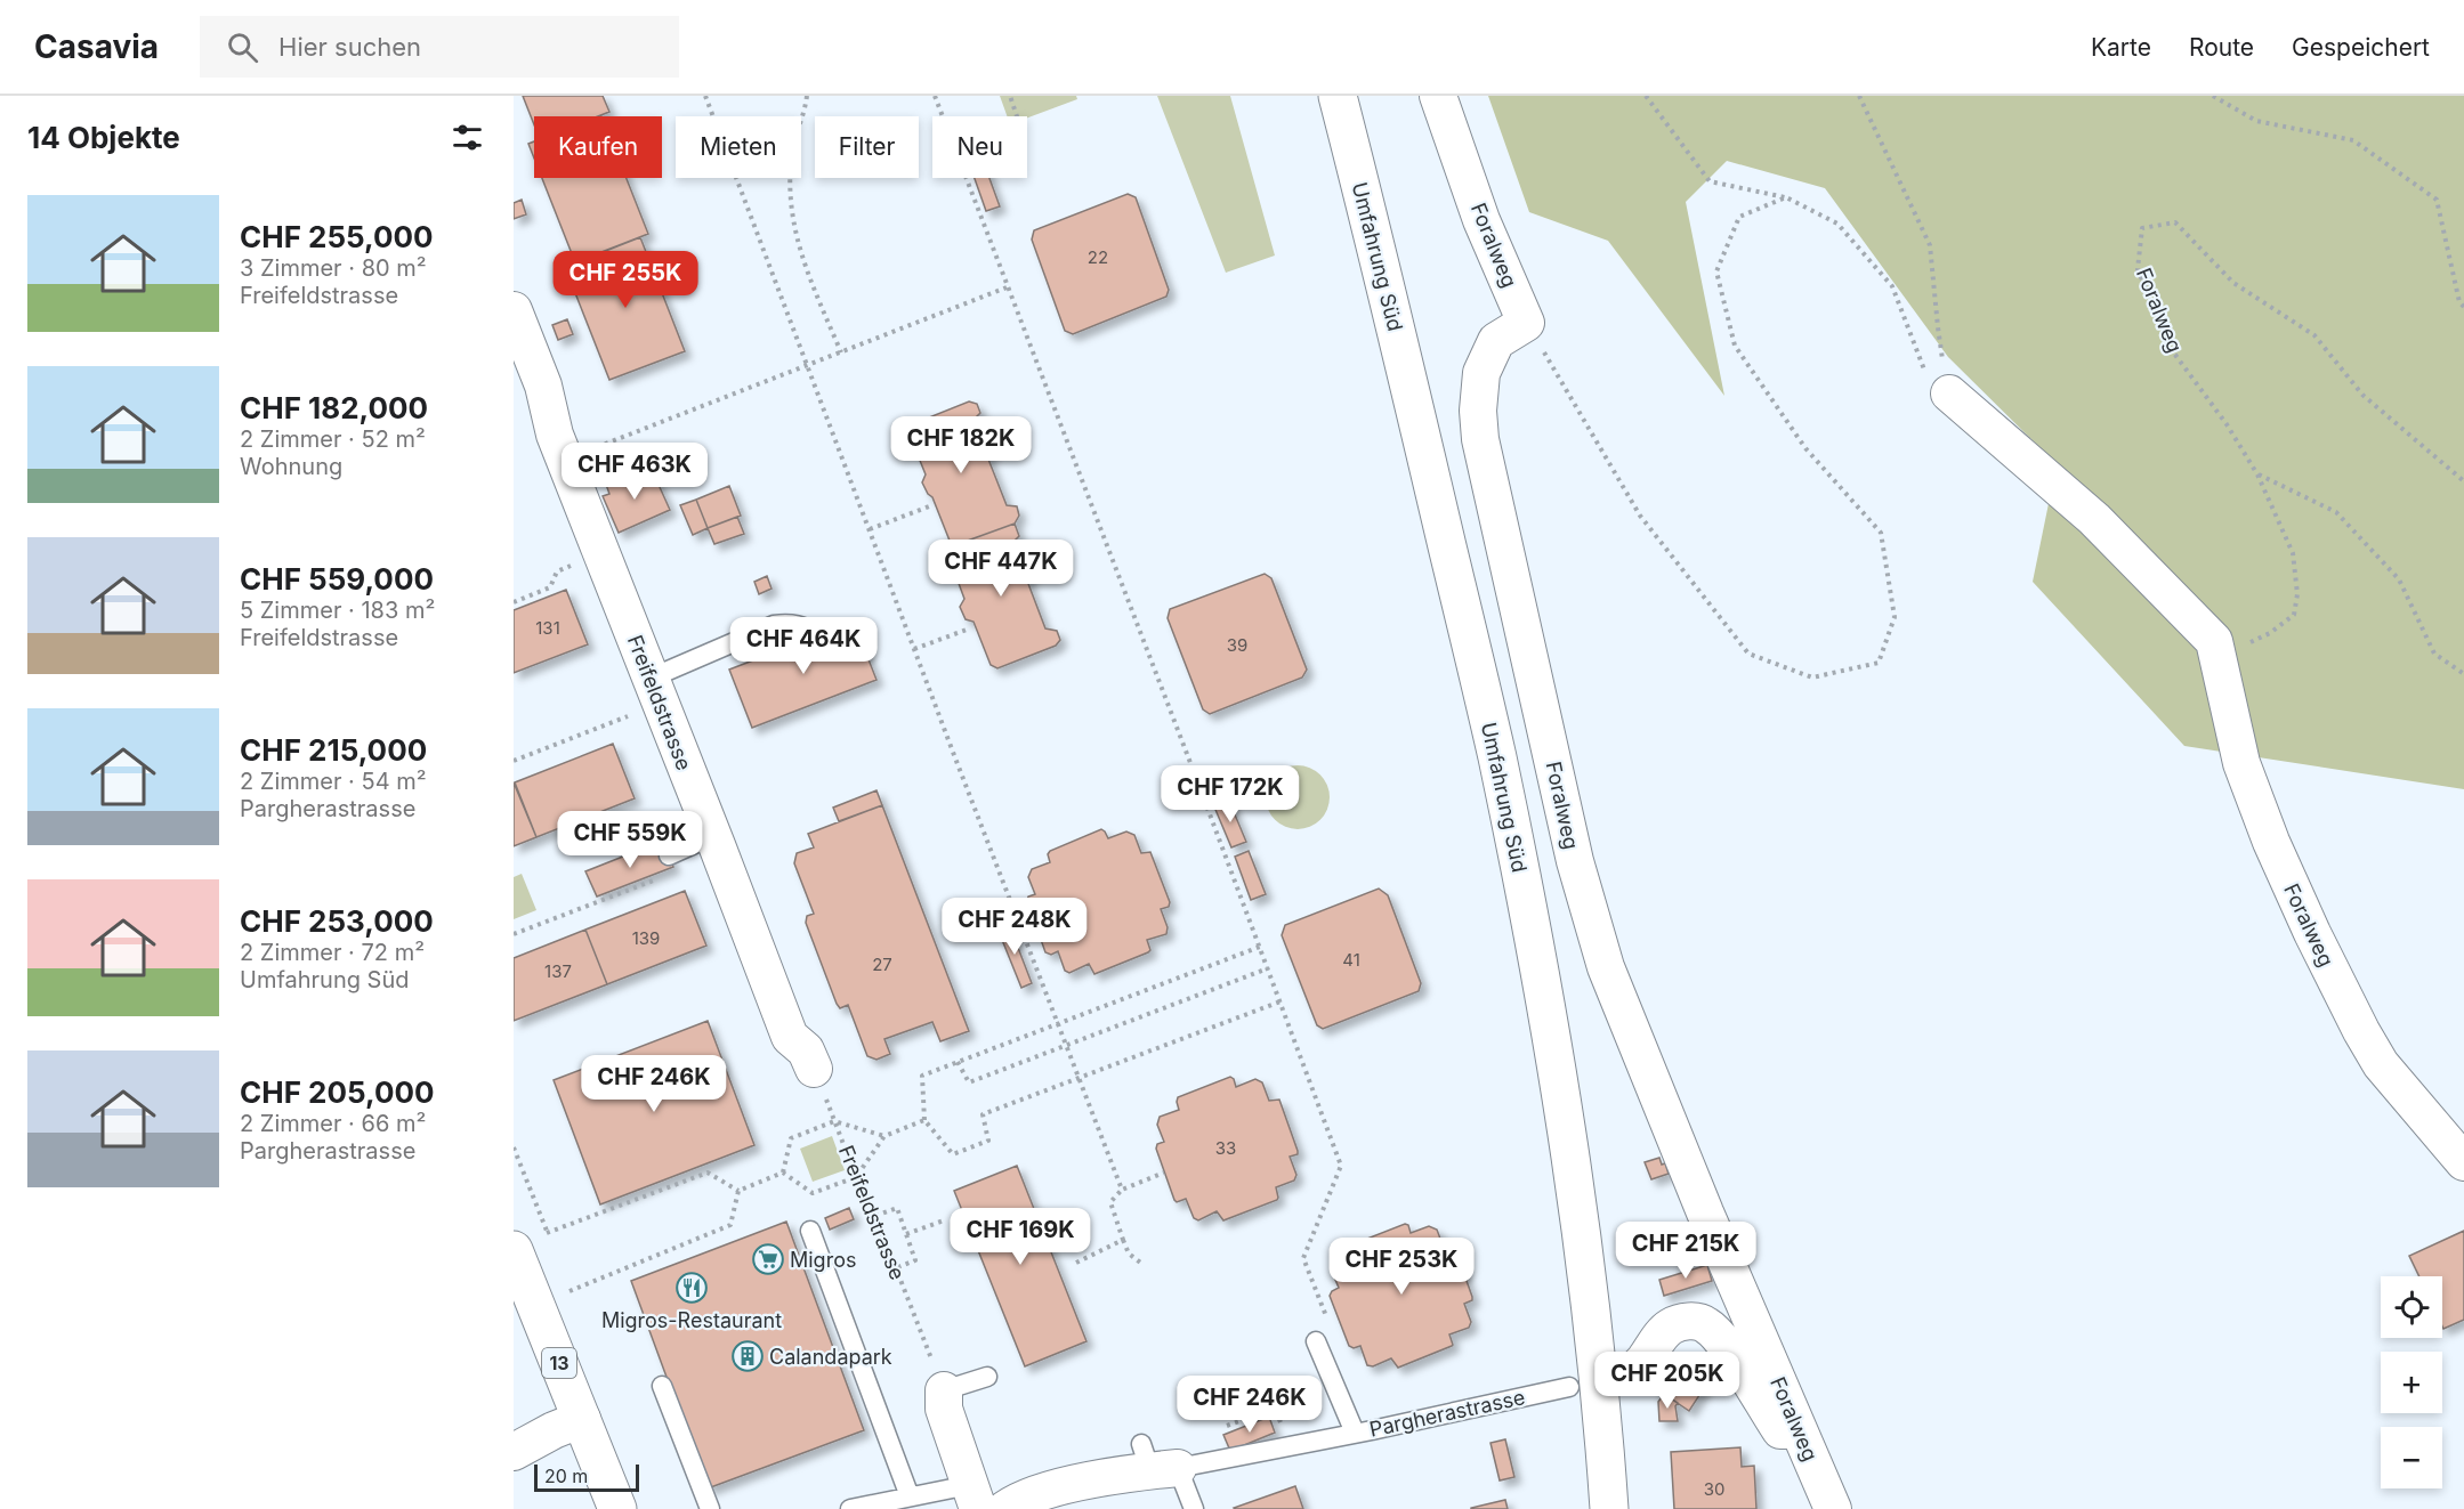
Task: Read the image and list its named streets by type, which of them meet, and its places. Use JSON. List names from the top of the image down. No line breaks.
{"streets":{"main road":["Umfahrung Süd","13"],"street":["Foralweg","Freifeldstrasse","Pargherastrasse"]},"places":{"supermarket":["Migros"],"restaurant":["Migros-Restaurant"],"building":["Calandapark"]},"house_numbers":["22","131","39","139","41","27","137","33","30"],"scale_bar":"20 m","page":{"header":"Casavia","search":"Hier suchen","nav":["Karte","Route","Gespeichert"],"heading":"14 Objekte","chip":["Kaufen","Mieten","Filter","Neu"],"list":[{"name":"CHF 255,000","note":"3 Zimmer · 80 m² · Freifeldstrasse"},{"name":"CHF 182,000","note":"2 Zimmer · 52 m² · Wohnung"},{"name":"CHF 559,000","note":"5 Zimmer · 183 m² · Freifeldstrasse"},{"name":"CHF 215,000","note":"2 Zimmer · 54 m² · Pargherastrasse"},{"name":"CHF 253,000","note":"2 Zimmer · 72 m² · Umfahrung Süd"},{"name":"CHF 205,000","note":"2 Zimmer · 66 m² · Pargherastrasse"}],"price":["CHF 255K","CHF 182K","CHF 463K","CHF 447K","CHF 464K","CHF 172K","CHF 559K","CHF 248K","CHF 246K","CHF 169K","CHF 215K","CHF 253K","CHF 205K","CHF 246K"],"map_buttons":["+","−"],"scale":"20 m"}}
